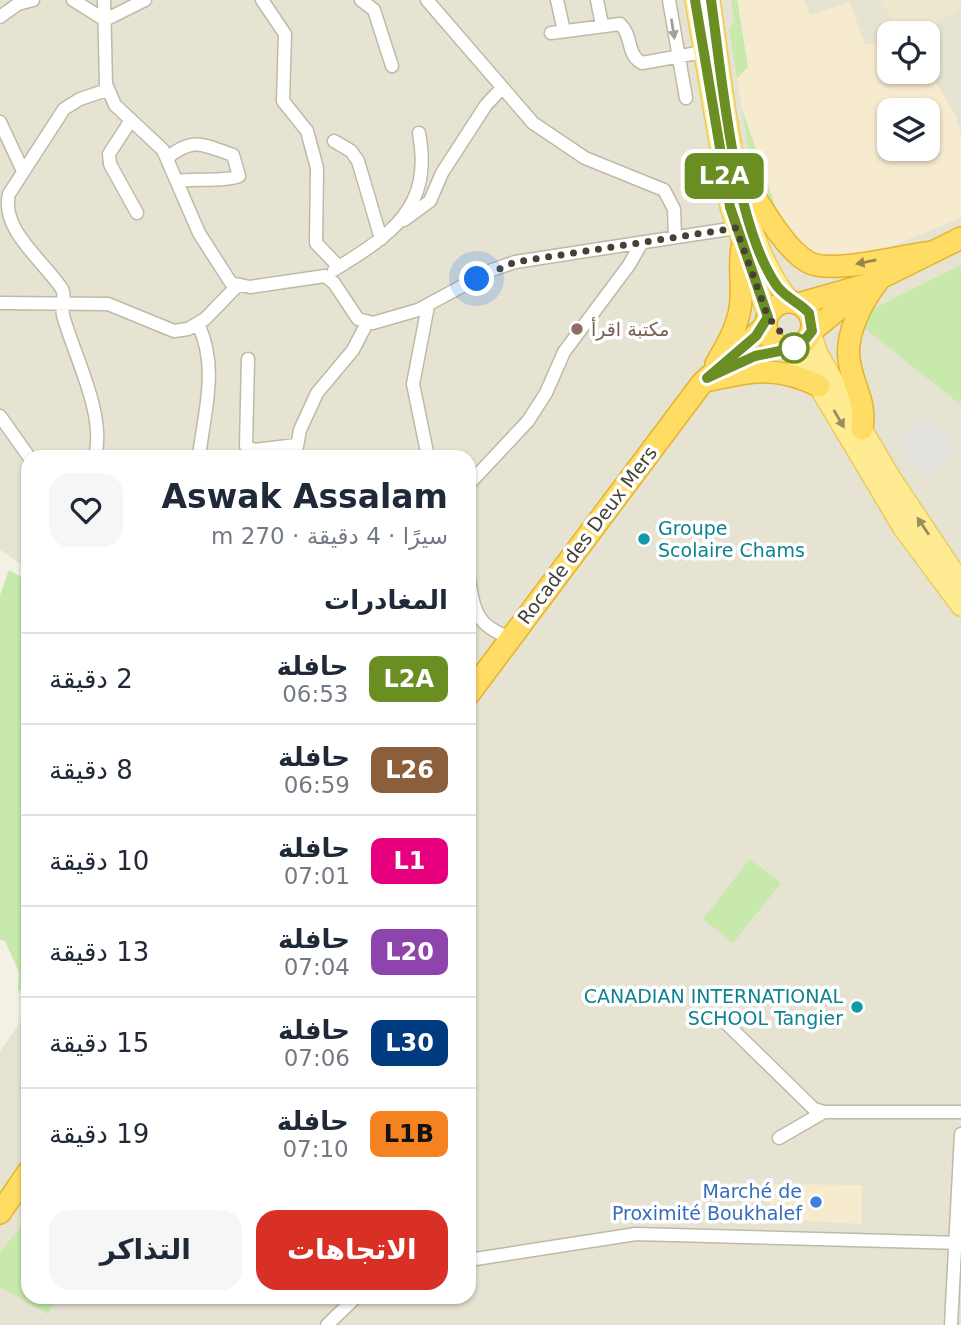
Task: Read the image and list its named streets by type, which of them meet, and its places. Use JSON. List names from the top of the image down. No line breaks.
{"streets":{"highway":["Rocade des Deux Mers"]},"places":["مكتبة اقرأ","Groupe Scolaire Chams","CANADIAN INTERNATIONAL SCHOOL Tangier","Marché de Proximité Boukhalef"],"lines":["bus line L2A"],"page":{"on_map":"L2A","heading":[["Aswak Assalam","سيرًا · 4 دقيقة · 270 m"],"المغادرات"],"list":[{"mark":"L2A","name":"حافلة","note":"06:53","value":"2 دقيقة"},{"mark":"L26","name":"حافلة","note":"06:59","value":"8 دقيقة"},{"mark":"L1","name":"حافلة","note":"07:01","value":"10 دقيقة"},{"mark":"L20","name":"حافلة","note":"07:04","value":"13 دقيقة"},{"mark":"L30","name":"حافلة","note":"07:06","value":"15 دقيقة"},{"mark":"L1B","name":"حافلة","note":"07:10","value":"19 دقيقة"}],"buttons":["الاتجاهات","التذاكر"]}}
